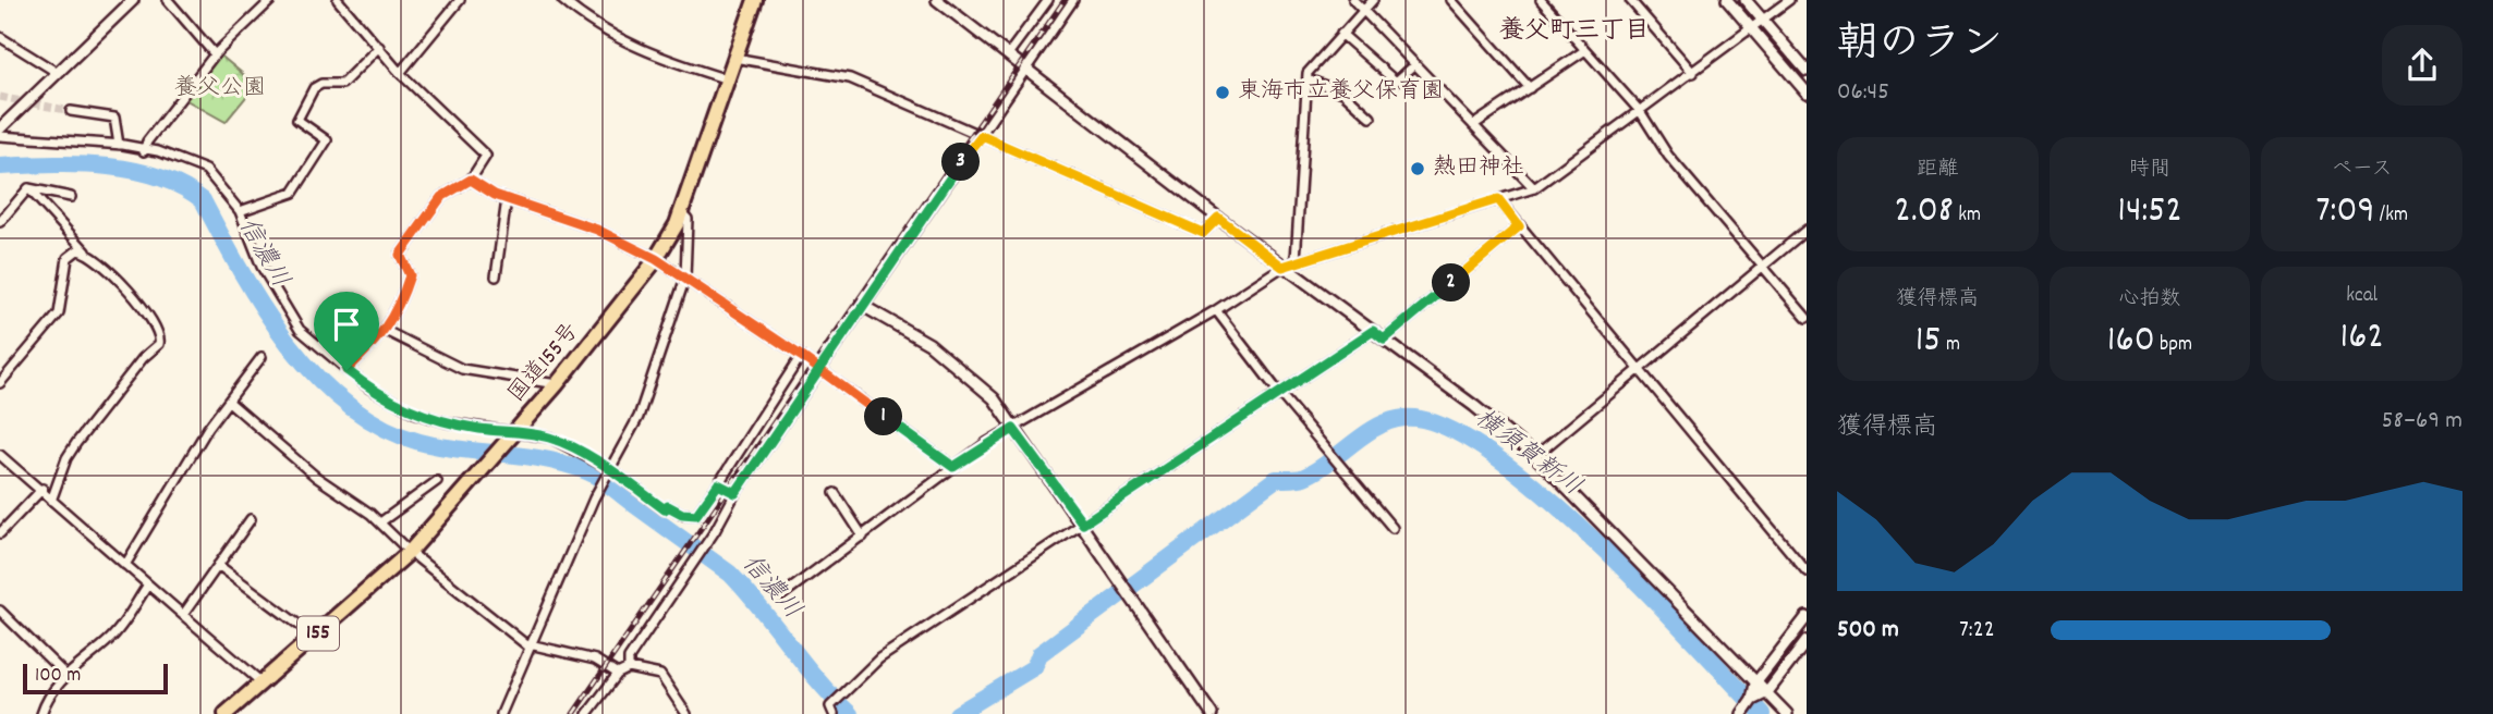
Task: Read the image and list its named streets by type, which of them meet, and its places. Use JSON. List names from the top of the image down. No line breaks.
{"streets":{"highway":["国道155号","155"]},"districts":["養父町三丁目"],"water":["信濃川","横須賀新川"],"parks":["養父公園"],"places":["東海市立養父保育園","熱田神社"],"scale_bar":"100 m","page":{"heading":["朝のラン","06:45"],"stats":[["距離","2.08 km"],["時間","14:52"],["ペース","7:09 /km"],["獲得標高","15 m"],["心拍数","160 bpm"],["kcal","162"]],"pins":["3","2","1"],"chart":["獲得標高","58–69 m"],"list":[{"name":"500 m","note":"7:22"}],"scale":"100 m"}}
